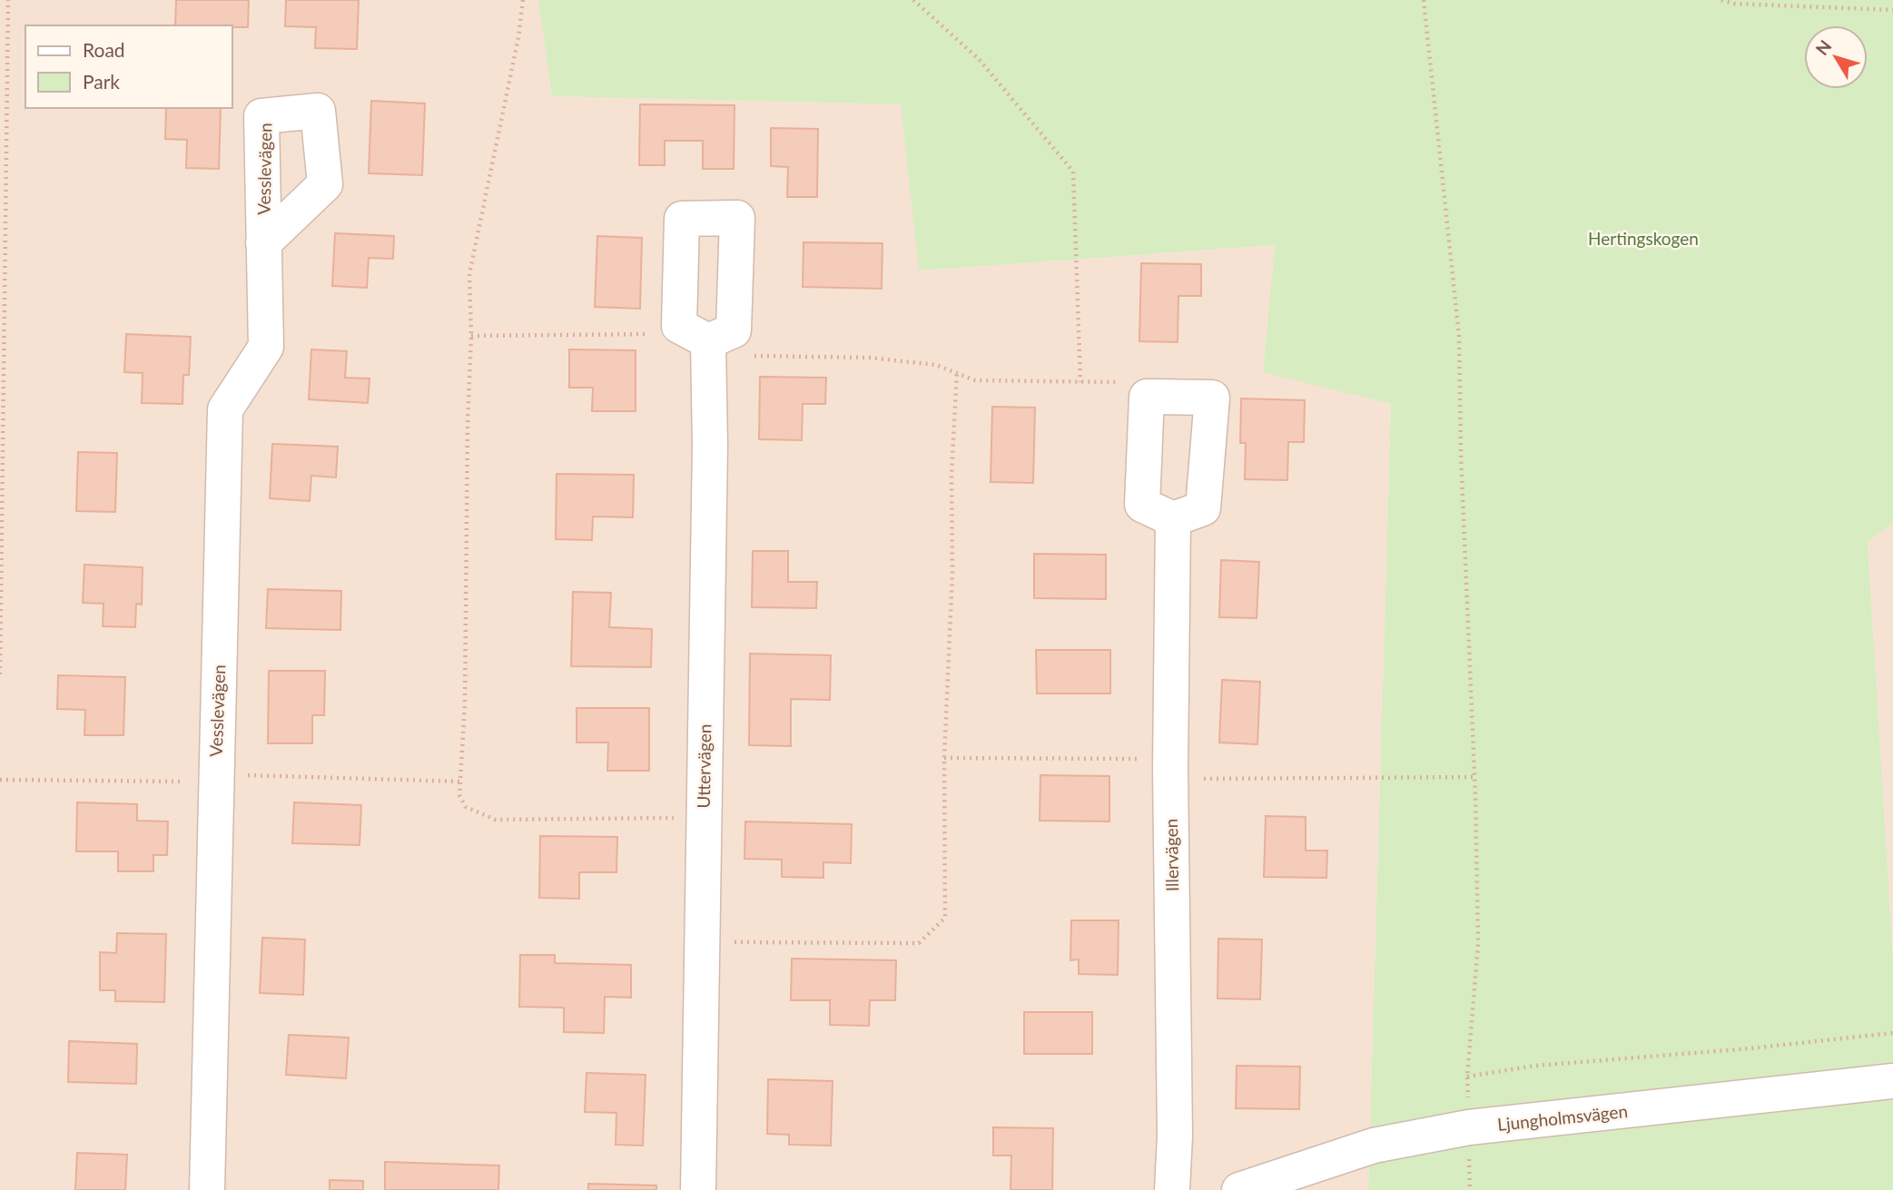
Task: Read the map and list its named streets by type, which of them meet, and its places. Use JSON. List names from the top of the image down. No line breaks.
{"streets":{"street":["Vesslevägen","Uttervägen","Illervägen","Ljungholmsvägen"]},"parks":["Hertingskogen"],"legend":["Road","Park"],"north":"top left"}
